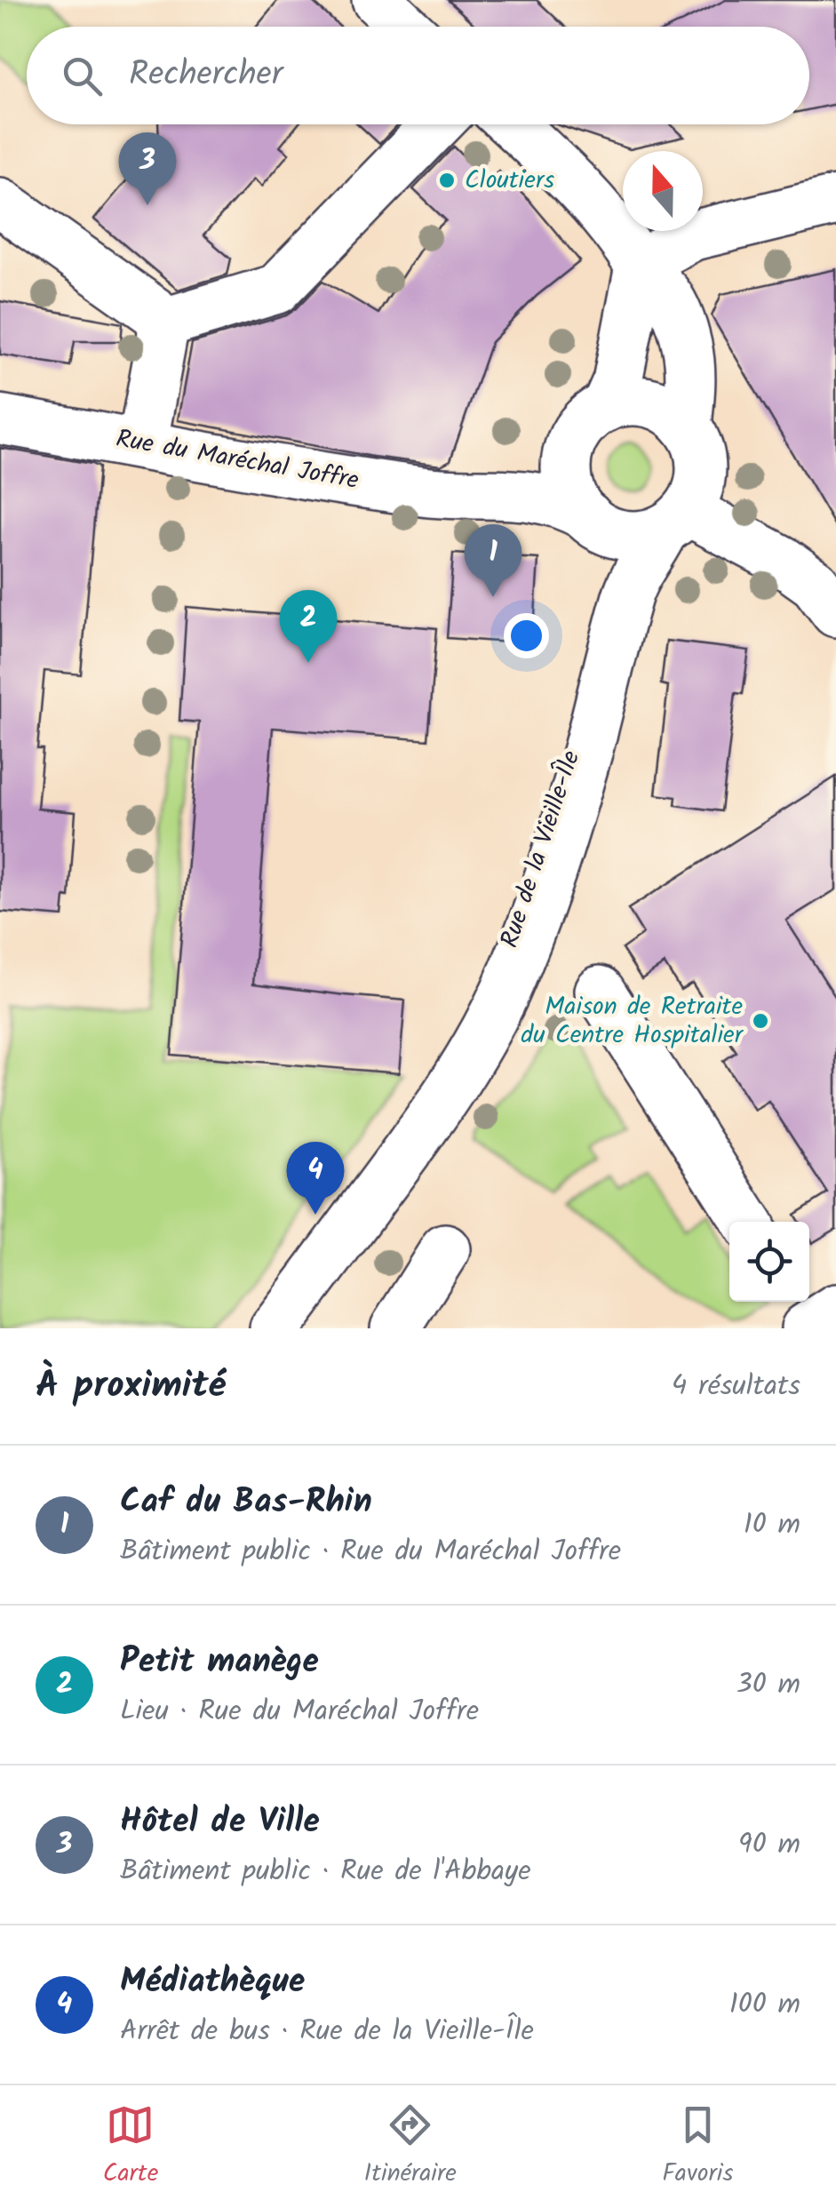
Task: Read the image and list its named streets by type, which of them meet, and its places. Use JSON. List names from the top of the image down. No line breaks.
{"streets":{"street":["Rue du Maréchal Joffre","Rue de la Vieille-Île"]},"crossings":[["Rue du Maréchal Joffre","Rue de la Vieille-Île"]],"places":["Cloutiers","Maison de Retraite du Centre Hospitalier"],"north":"top","page":{"search":"Rechercher","pins":["3","1","2","4"],"heading":["À proximité","4 résultats"],"list":[{"mark":"1","name":"Caf du Bas-Rhin","note":"Bâtiment public · Rue du Maréchal Joffre","value":"10 m"},{"mark":"2","name":"Petit manège","note":"Lieu · Rue du Maréchal Joffre","value":"30 m"},{"mark":"3","name":"Hôtel de Ville","note":"Bâtiment public · Rue de l'Abbaye","value":"90 m"},{"mark":"4","name":"Médiathèque","note":"Arrêt de bus · Rue de la Vieille-Île","value":"100 m"}],"nav":["Carte","Itinéraire","Favoris"]}}
